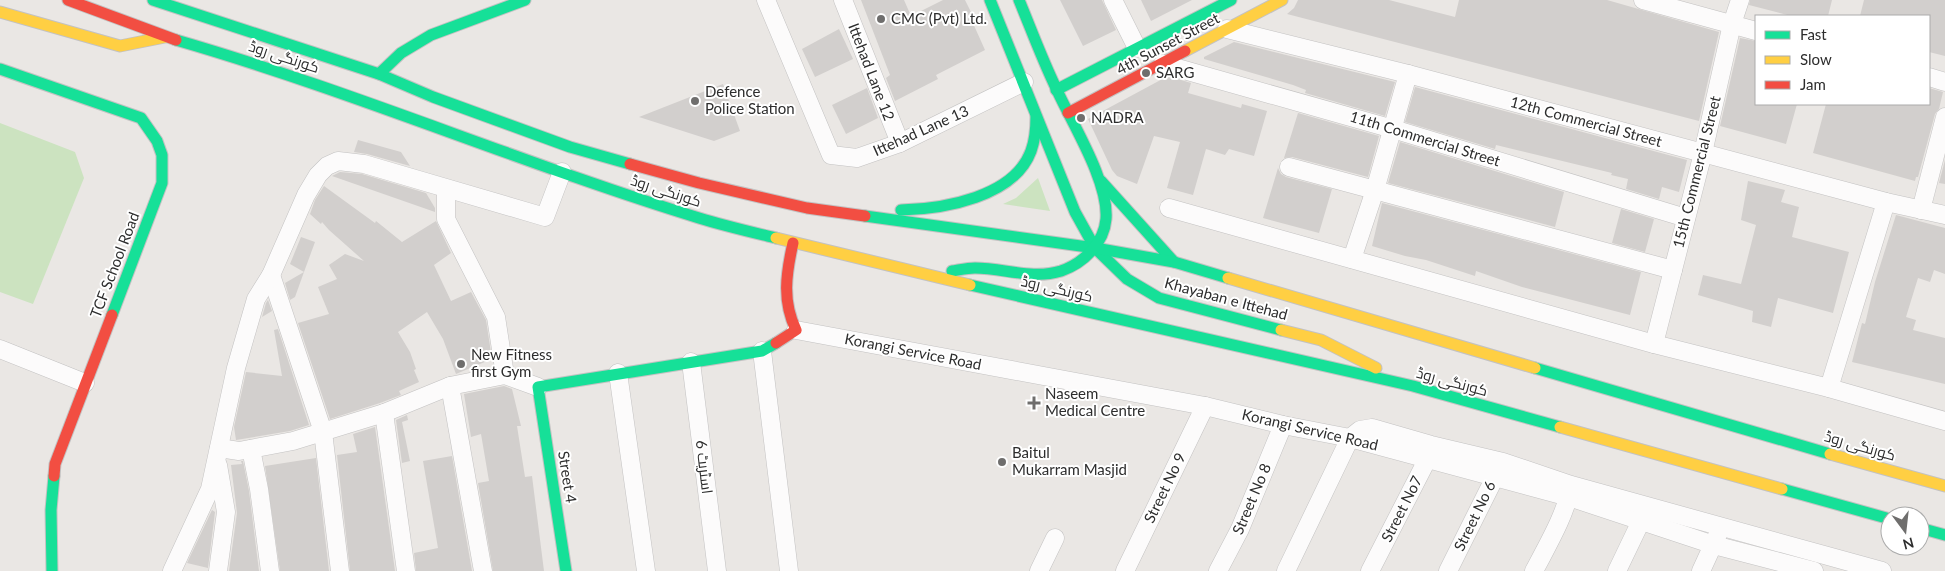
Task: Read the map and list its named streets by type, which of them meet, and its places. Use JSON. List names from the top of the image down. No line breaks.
{"streets":{"main road":["4th Sunset Street","کورنگی روڈ","TCF School Road","Khayaban e Ittehad","Street 4"],"street":["Ittehad Lane 12","12th Commercial Street","Ittehad Lane 13","11th Commercial Street","15th Commercial Street","Korangi Service Road","اسٹریٹ 6","Street No 9","Street No 8","Street No7","Street No 6"]},"crossings":[["4th Sunset Street","12th Commercial Street"],["4th Sunset Street","11th Commercial Street"],["کورنگی روڈ","Khayaban e Ittehad"],["Ittehad Lane 12","Ittehad Lane 13"],["12th Commercial Street","15th Commercial Street"],["Ittehad Lane 13","Khayaban e Ittehad"],["11th Commercial Street","15th Commercial Street"],["Korangi Service Road","Street No 9"],["Korangi Service Road","Street No 8"],["Korangi Service Road","Street No7"],["Korangi Service Road","Street No 6"]],"places":{"other":["CMC (Pvt) Ltd.","SARG","Defence Police Station","NADRA","New Fitness first Gym","Baitul Mukarram Masjid"],"health":["Naseem Medical Centre"]},"legend":["Fast","Slow","Jam"],"north":"bottom"}
